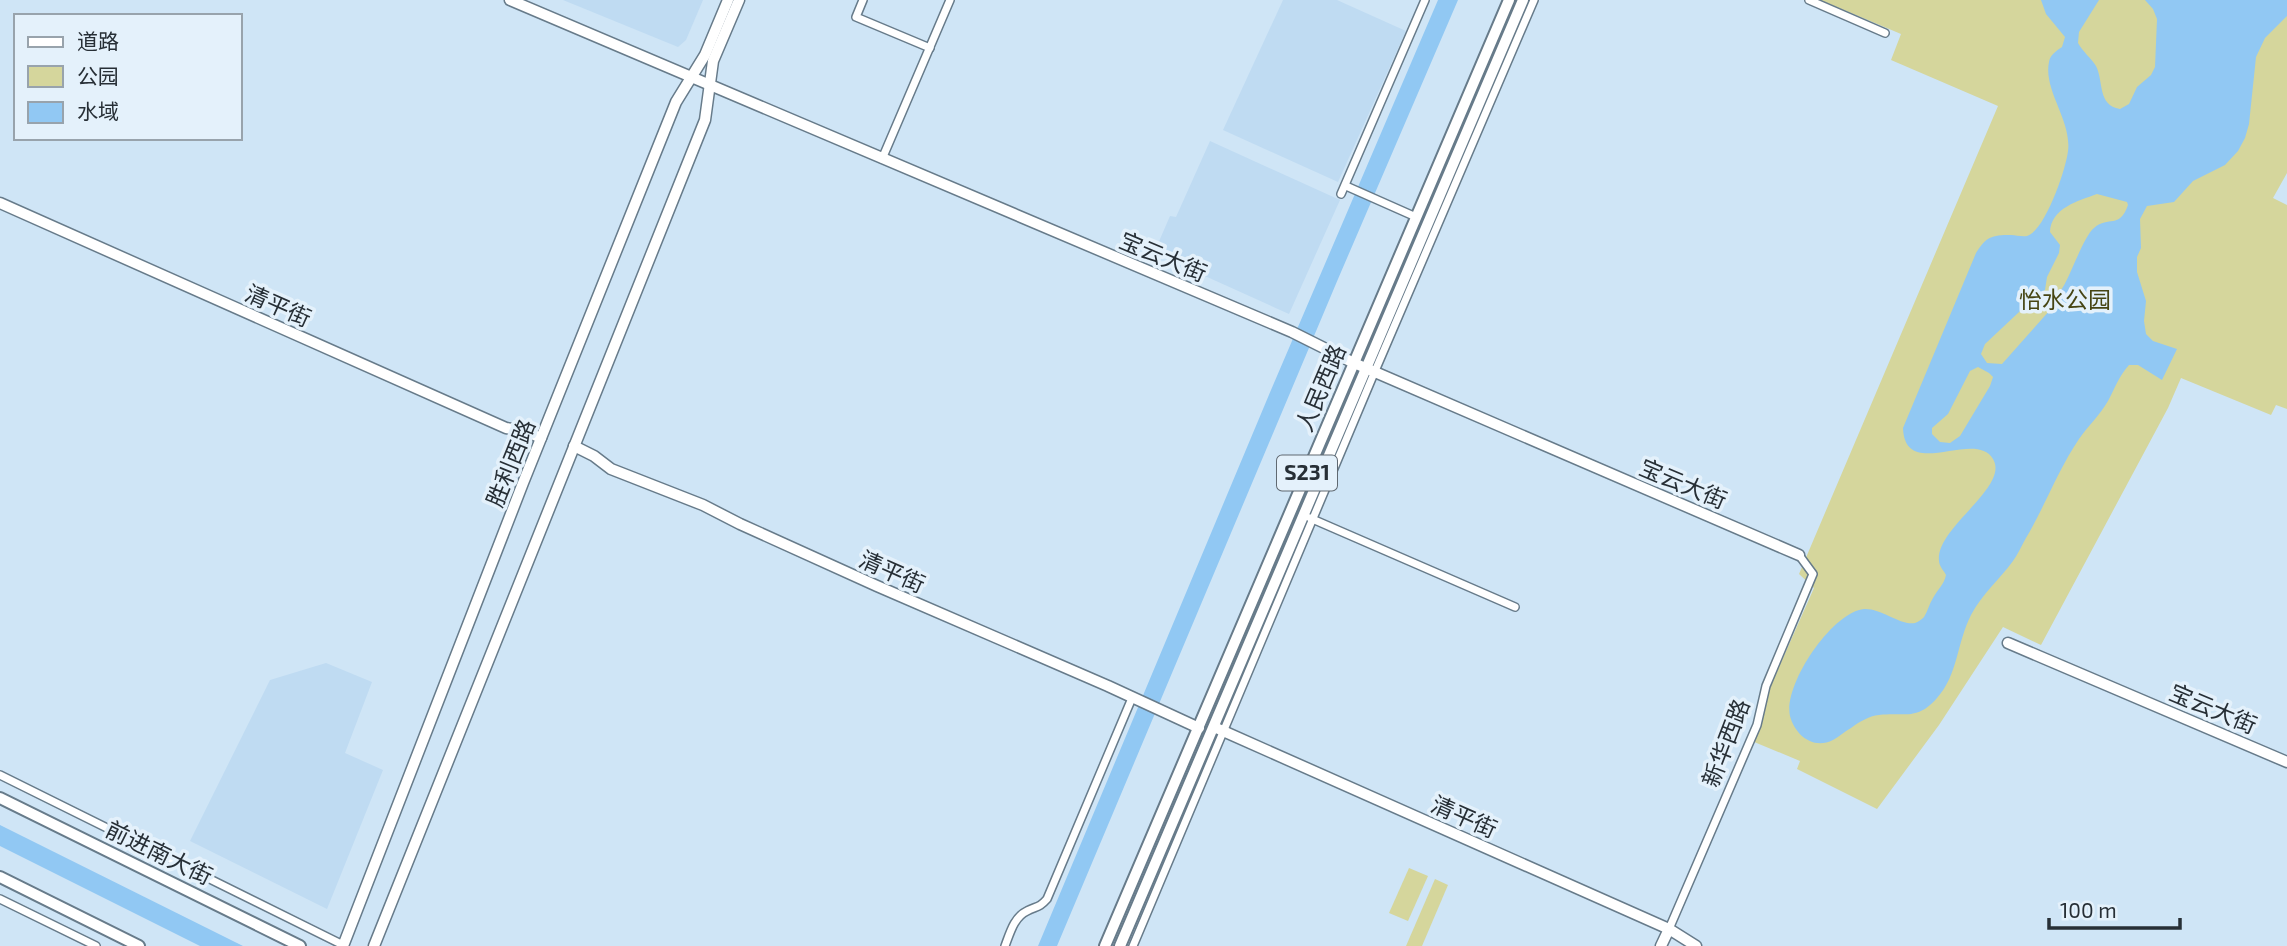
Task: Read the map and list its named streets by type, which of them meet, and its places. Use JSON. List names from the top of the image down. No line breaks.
{"streets":{"main road":["人民西路","S231","前进南大街"],"street":["宝云大街","清平街","胜利西路","新华西路"]},"crossings":[["宝云大街","人民西路"],["宝云大街","胜利西路"],["宝云大街","新华西路"],["清平街","人民西路"],["清平街","胜利西路"],["清平街","新华西路"]],"parks":["怡水公园"],"legend":["道路","公园","水域"],"scale_bar":"100 m"}
